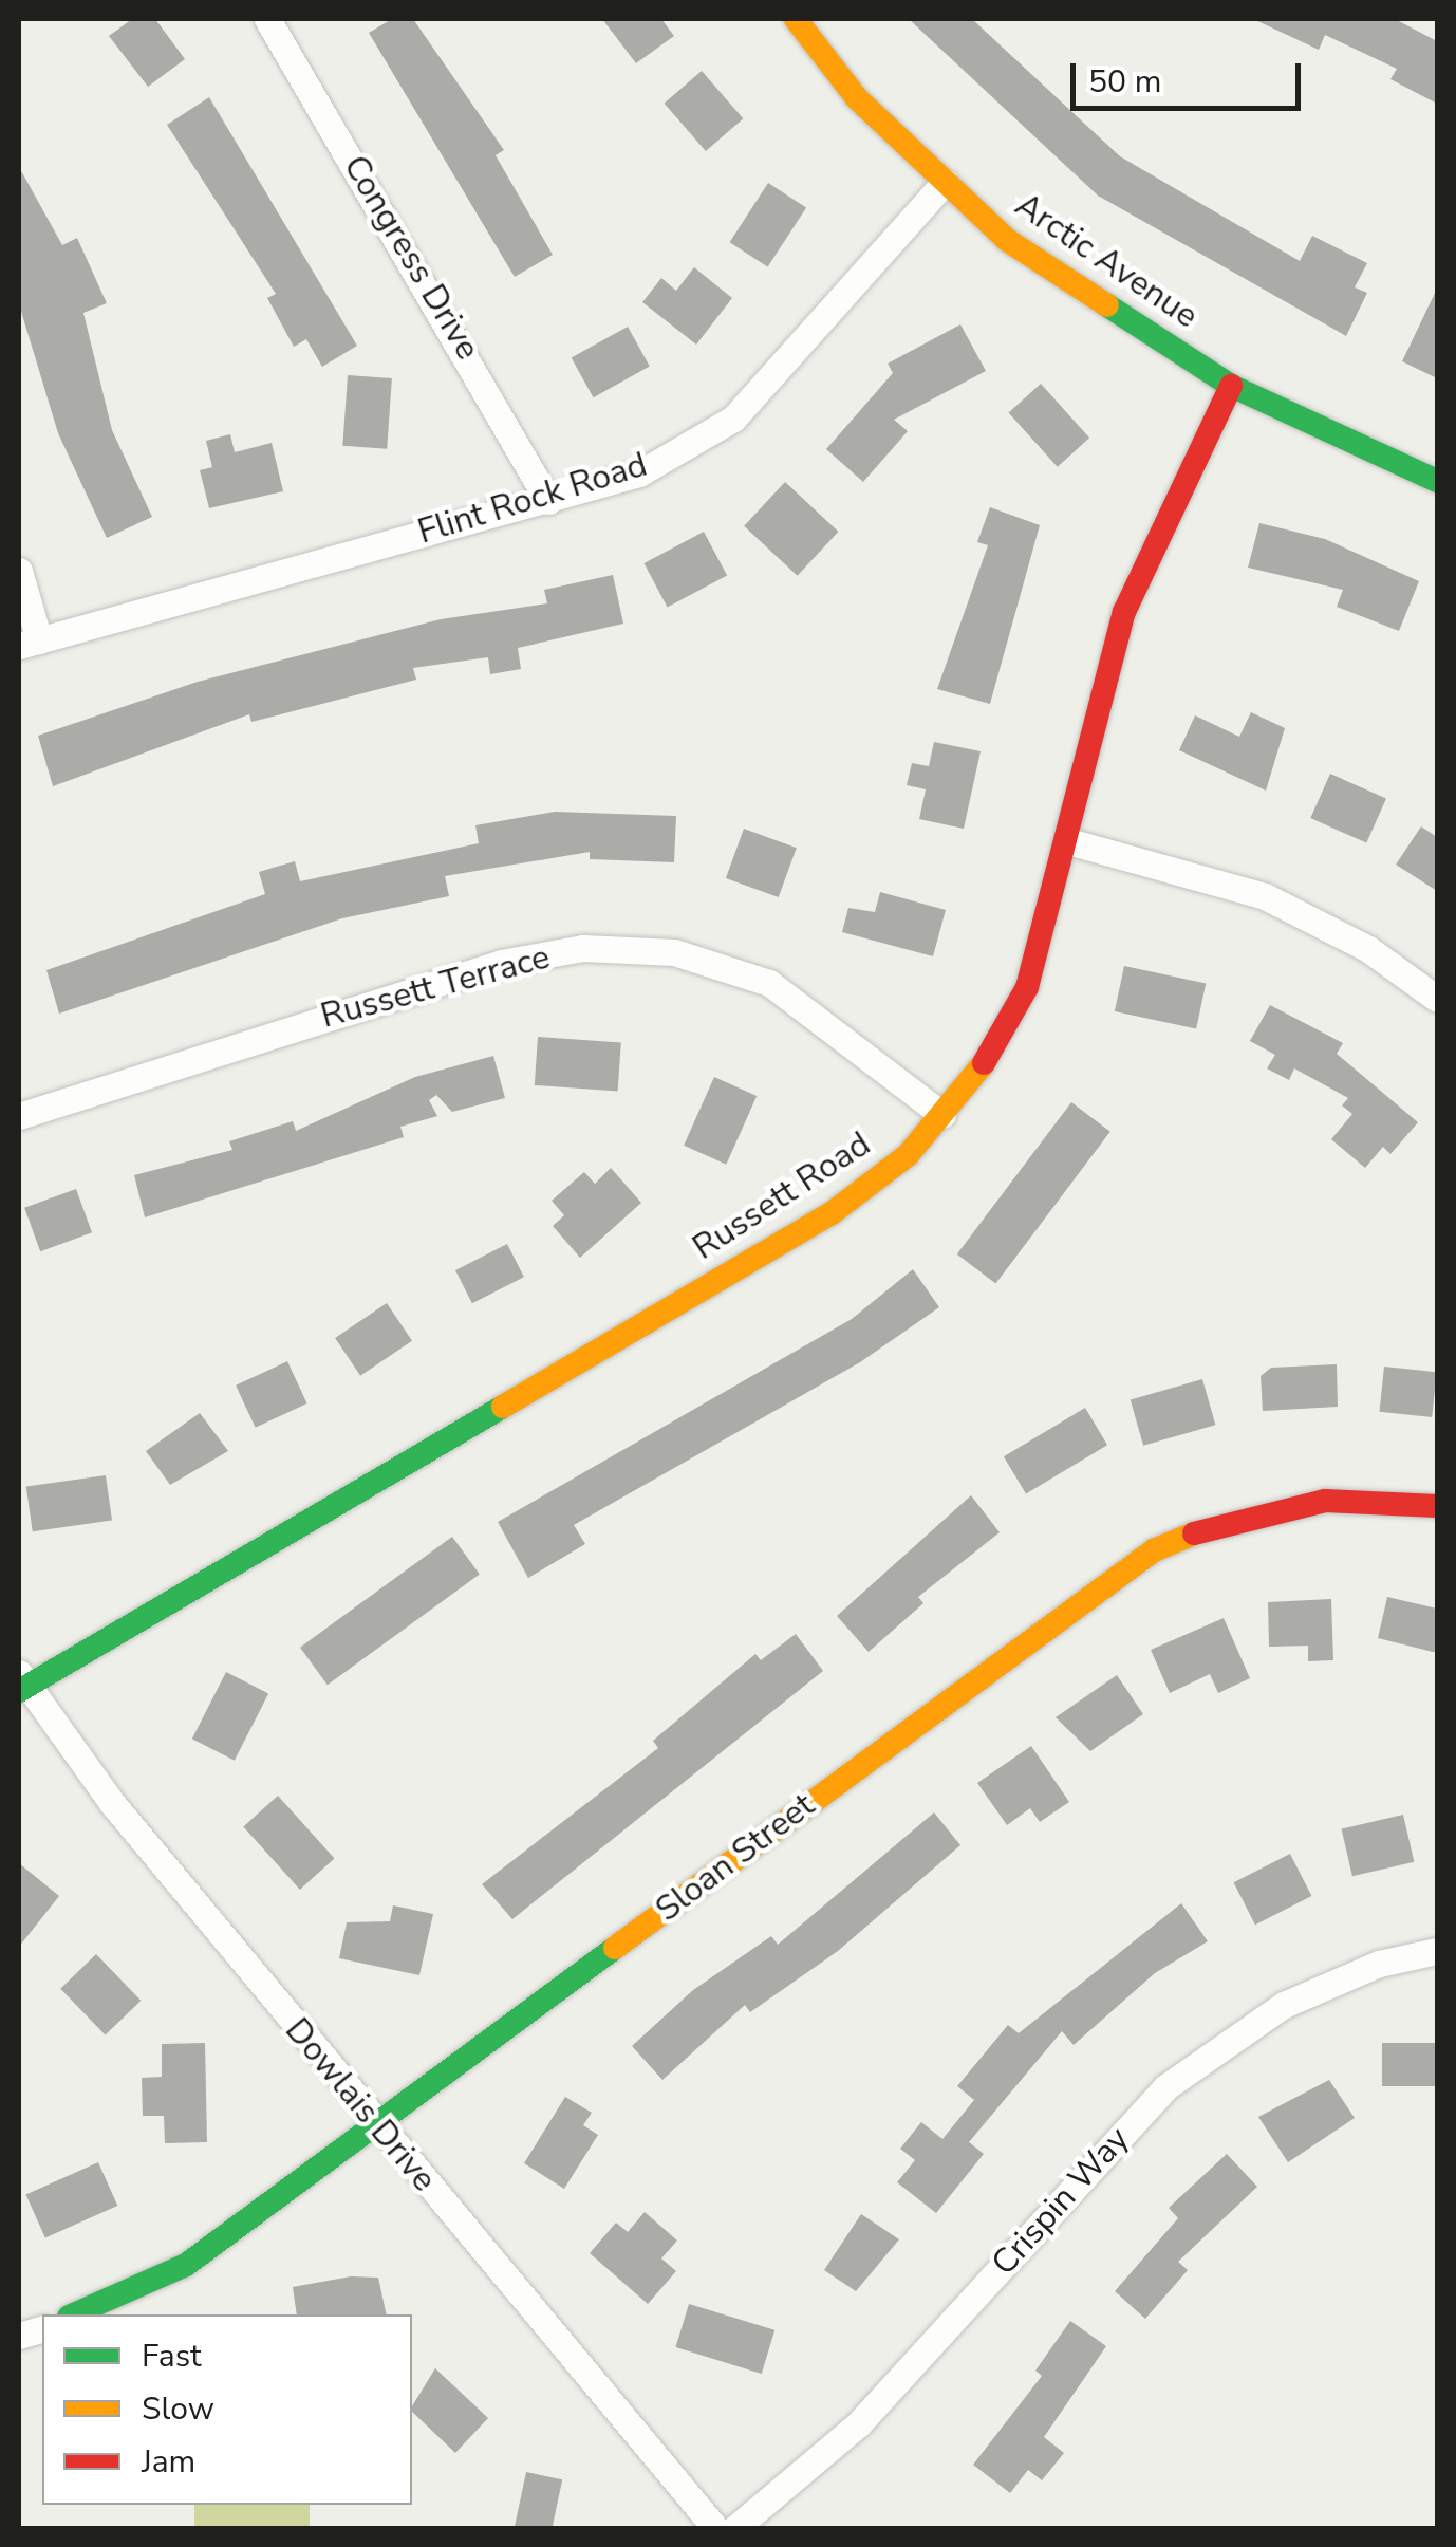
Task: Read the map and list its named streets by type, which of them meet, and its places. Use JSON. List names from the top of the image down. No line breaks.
{"streets":{"street":["Congress Drive","Arctic Avenue","Flint Rock Road","Russett Terrace","Russett Road","Sloan Street","Dowlais Drive","Crispin Way"]},"crossings":[["Congress Drive","Flint Rock Road"],["Arctic Avenue","Flint Rock Road"],["Arctic Avenue","Russett Road"],["Russett Terrace","Russett Road"],["Russett Road","Dowlais Drive"],["Sloan Street","Dowlais Drive"]],"legend":["Fast","Slow","Jam"],"scale_bar":"50 m"}
